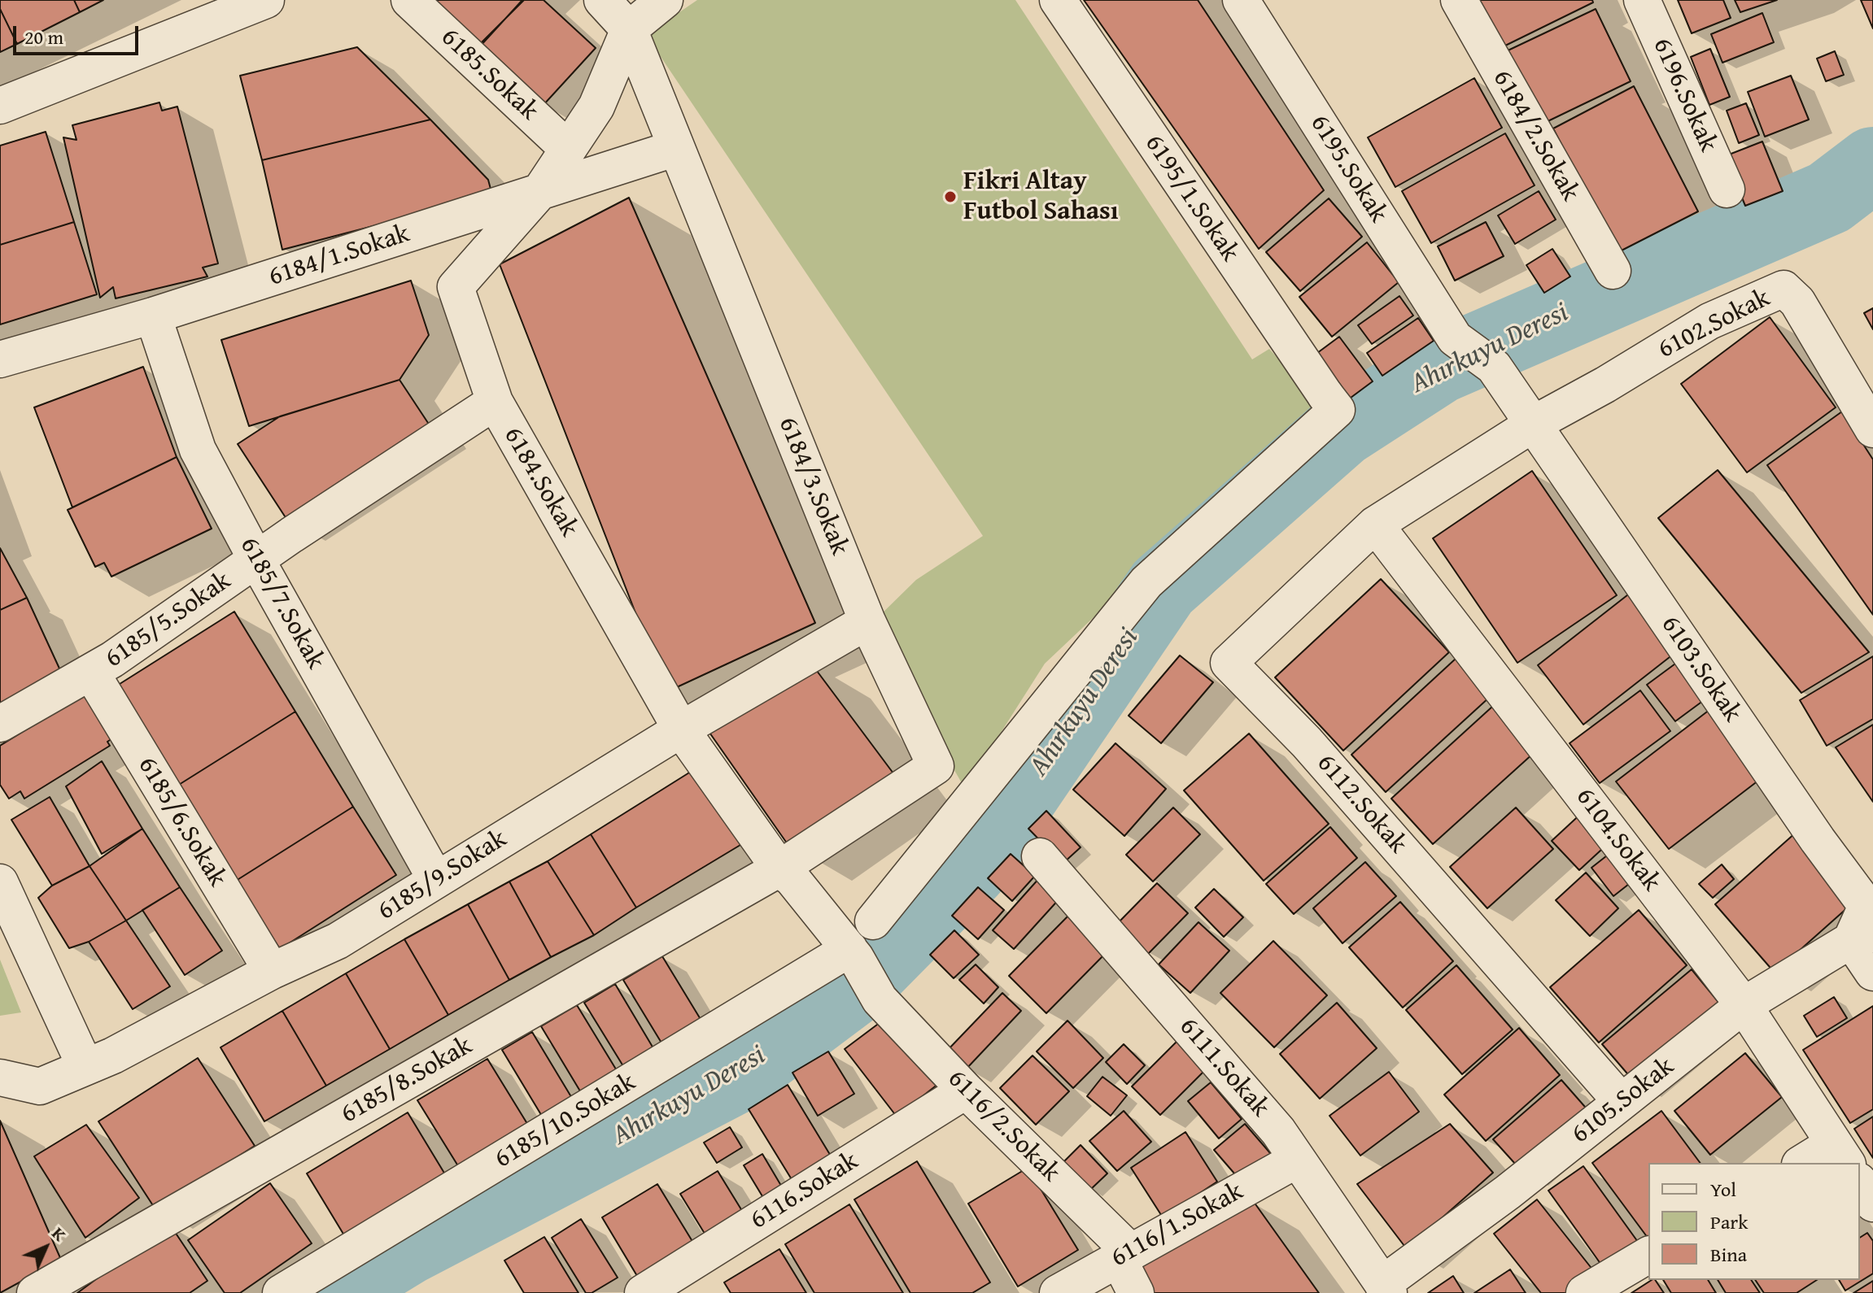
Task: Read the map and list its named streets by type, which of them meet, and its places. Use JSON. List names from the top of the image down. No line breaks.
{"streets":{"street":["6185.Sokak","6196.Sokak","6184/2.Sokak","6195.Sokak","6195/1.Sokak","6184/1.Sokak","6102.Sokak","6184.Sokak","6184/3.Sokak","6185/7.Sokak","6185/5.Sokak","6103.Sokak","6112.Sokak","6185/6.Sokak","6104.Sokak","6185/9.Sokak","6111.Sokak","6185/8.Sokak","6105.Sokak","6185/10.Sokak","6116/2.Sokak","6116.Sokak","6116/1.Sokak"]},"crossings":[["6185.Sokak","6184.Sokak"],["6195.Sokak","6103.Sokak"],["6184/1.Sokak","6184.Sokak"],["6184/1.Sokak","6184/3.Sokak"],["6184/1.Sokak","6185/7.Sokak"],["6102.Sokak","6103.Sokak"],["6184.Sokak","6184/3.Sokak"],["6184.Sokak","6185/5.Sokak"],["6184.Sokak","6185/9.Sokak"],["6184.Sokak","6185/8.Sokak"],["6184.Sokak","6185/10.Sokak"],["6184.Sokak","6116/2.Sokak"],["6184/3.Sokak","6185/9.Sokak"],["6184/3.Sokak","6185/8.Sokak"],["6185/7.Sokak","6185/5.Sokak"],["6185/7.Sokak","6185/9.Sokak"],["6185/5.Sokak","6185/6.Sokak"],["6103.Sokak","6105.Sokak"],["6112.Sokak","6104.Sokak"],["6112.Sokak","6105.Sokak"],["6185/6.Sokak","6185/9.Sokak"],["6104.Sokak","6105.Sokak"],["6111.Sokak","6105.Sokak"],["6111.Sokak","6116/1.Sokak"],["6185/10.Sokak","6116/2.Sokak"],["6116/2.Sokak","6116.Sokak"],["6116/2.Sokak","6116/1.Sokak"]],"water":["Ahırkuyu Deresi"],"places":["Fikri Altay Futbol Sahası"],"legend":["Yol","Park","Bina"],"scale_bar":"20 m","north":"top right"}
